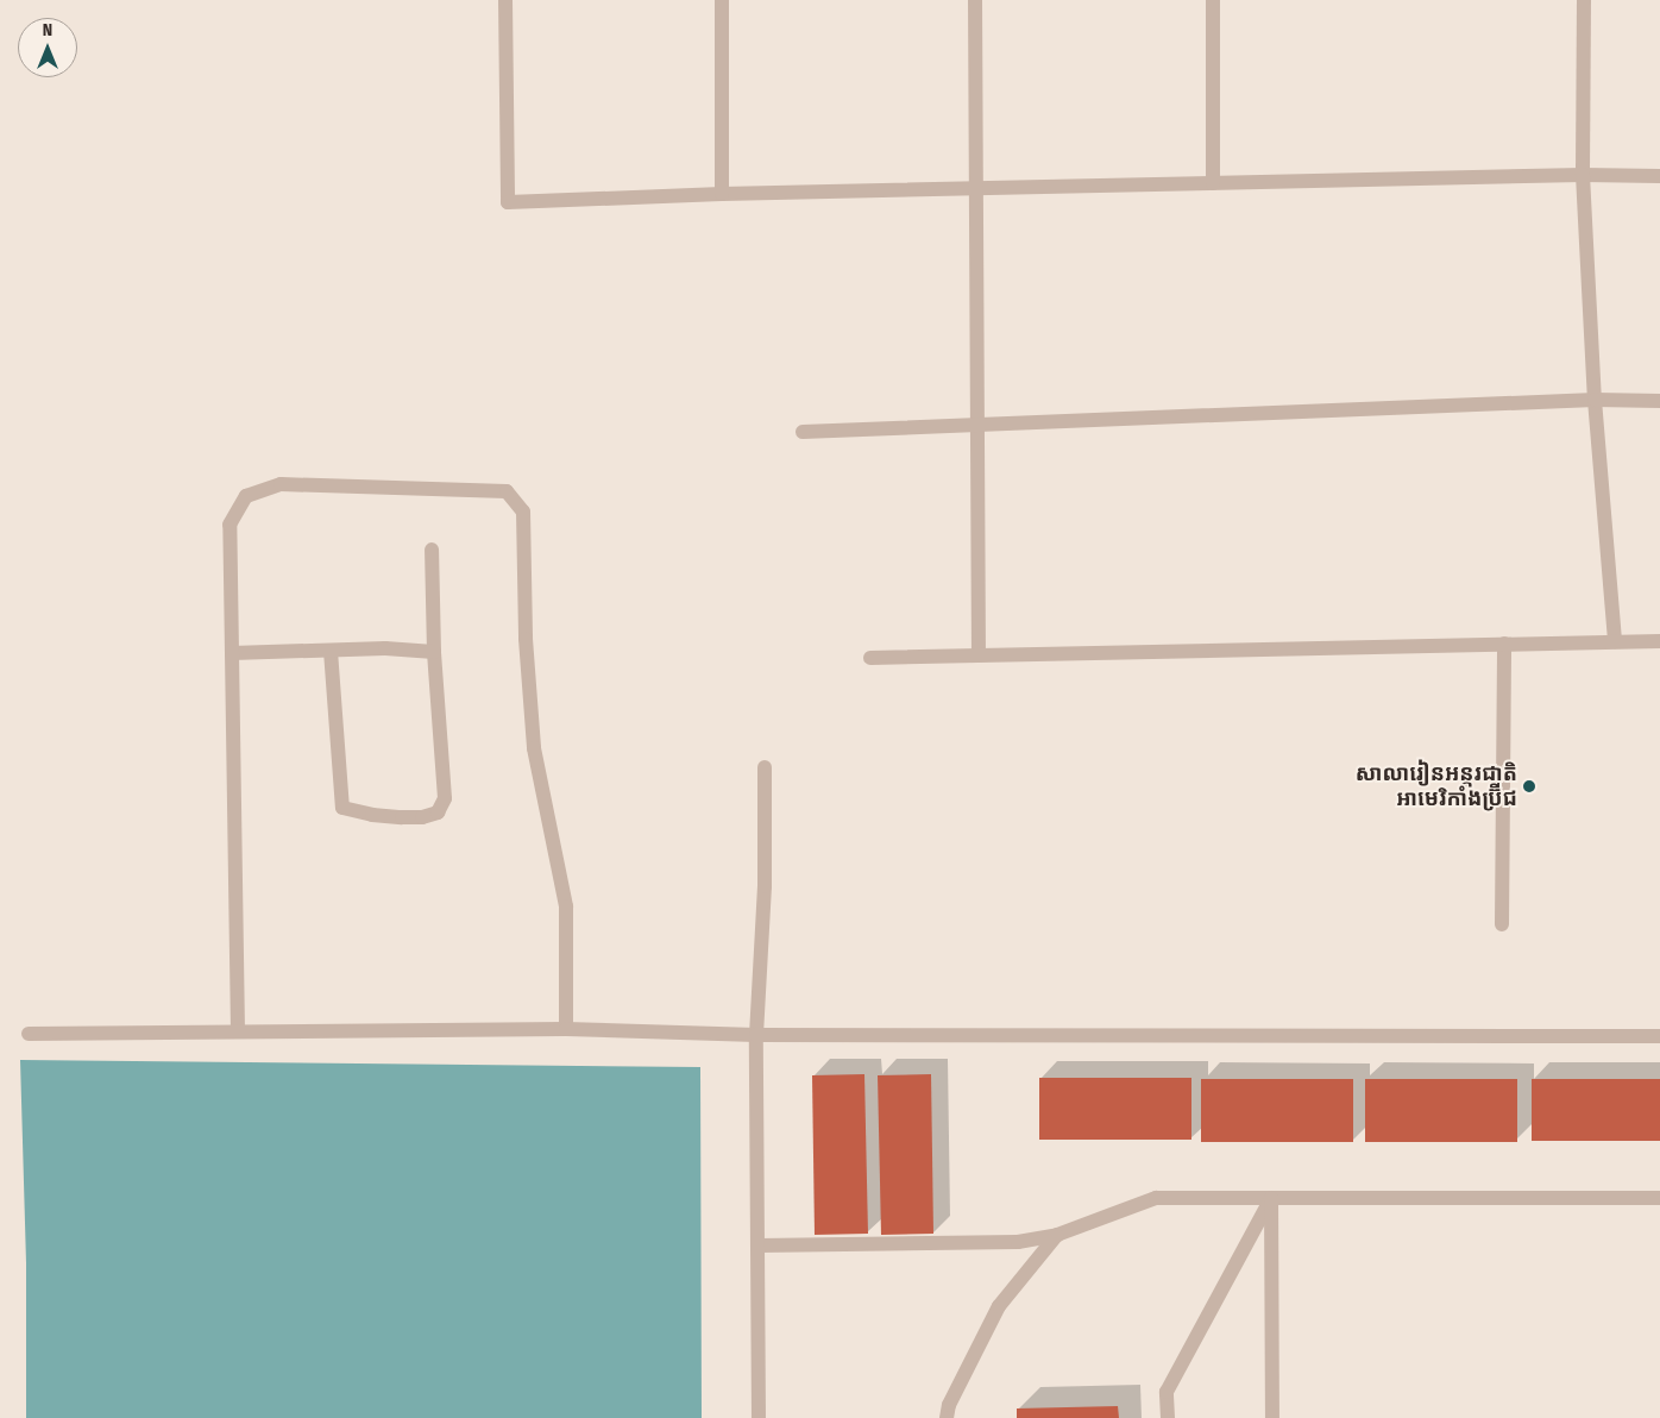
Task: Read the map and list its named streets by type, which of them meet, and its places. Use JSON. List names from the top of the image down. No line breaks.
{"places":["សាលារៀនអន្តរជាតិ អាមេរិកាំងប្រ៊ីជ"],"north":"top"}
